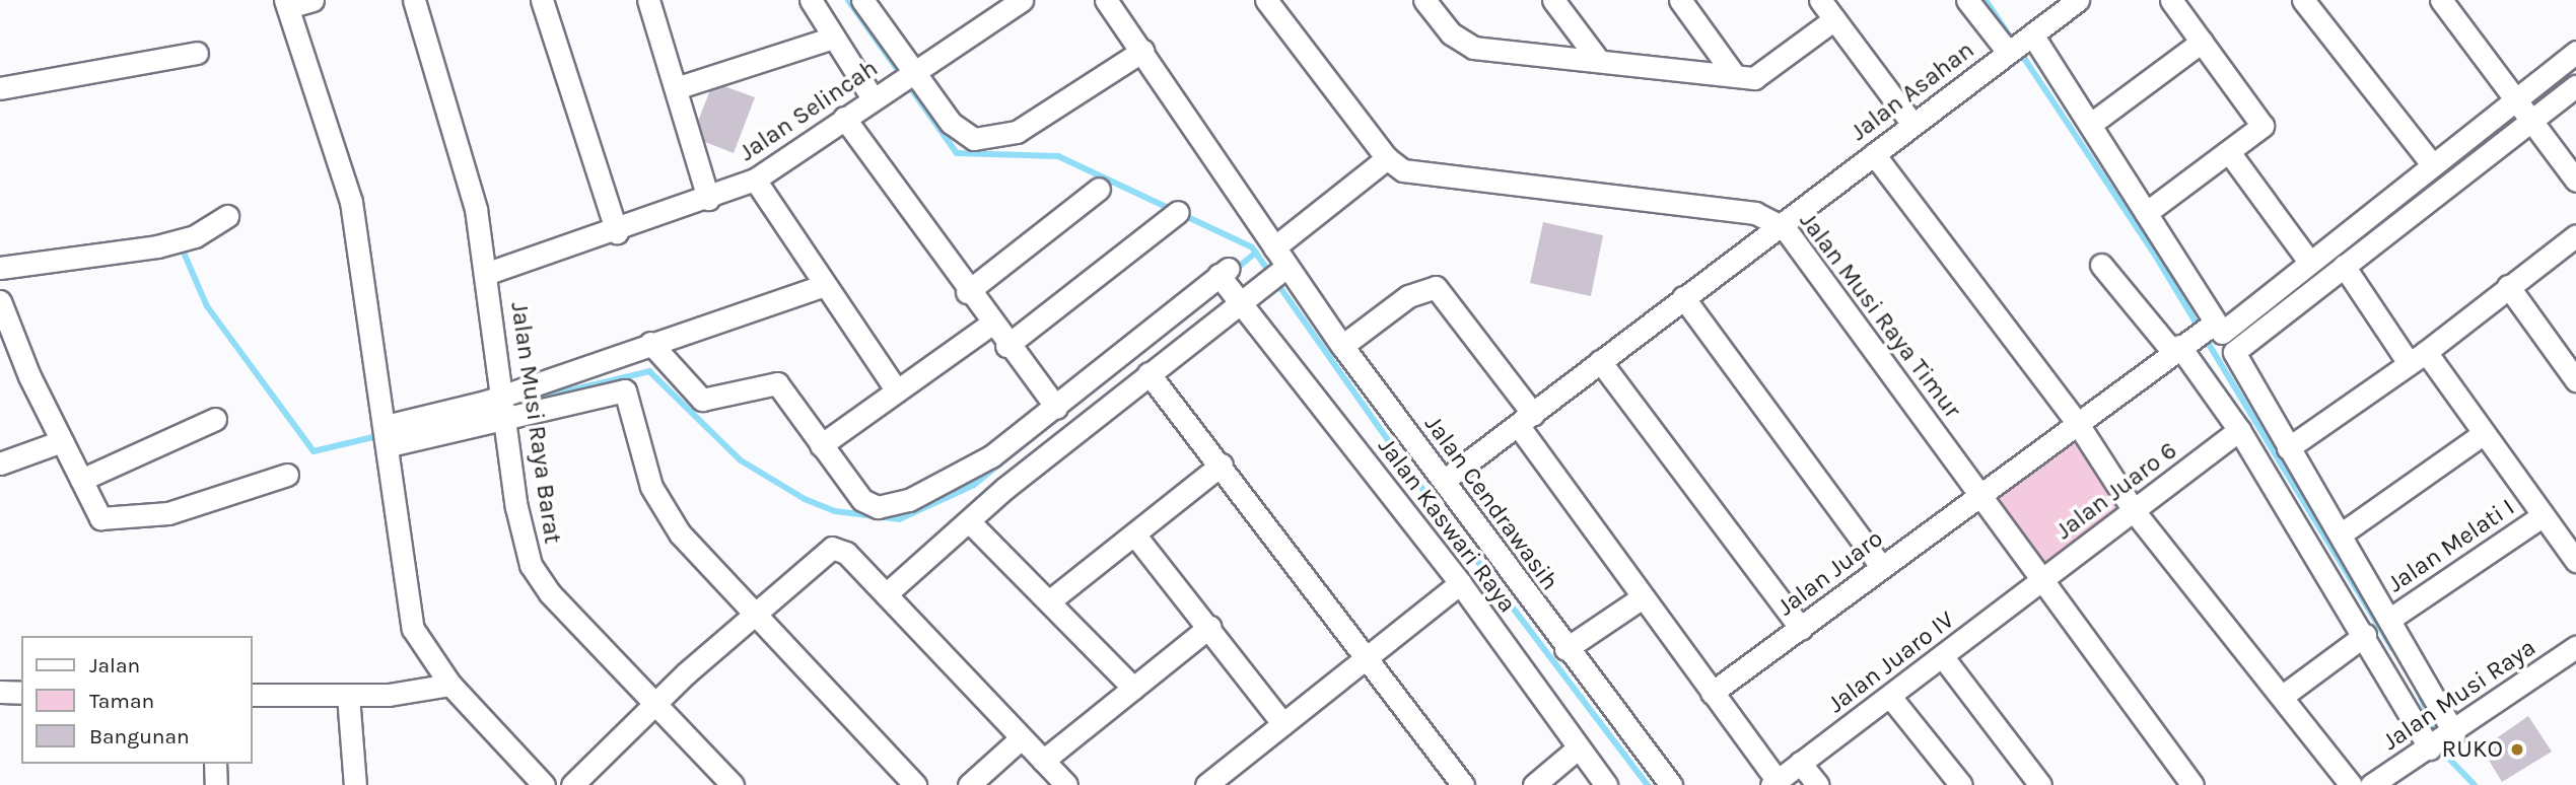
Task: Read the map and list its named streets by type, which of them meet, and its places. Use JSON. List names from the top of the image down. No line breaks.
{"streets":{"street":["Jalan Asahan","Jalan Selincah","Jalan Musi Raya Timur","Jalan Musi Raya Barat","Jalan Juaro 6","Jalan Cendrawasih","Jalan Kaswari Raya","Jalan Melati I","Jalan Juaro","Jalan Juaro IV","Jalan Musi Raya"]},"crossings":[["Jalan Asahan","Jalan Musi Raya Timur"],["Jalan Asahan","Jalan Cendrawasih"],["Jalan Selincah","Jalan Musi Raya Barat"],["Jalan Musi Raya Timur","Jalan Juaro 6"],["Jalan Musi Raya Timur","Jalan Juaro"],["Jalan Musi Raya Timur","Jalan Juaro IV"],["Jalan Juaro 6","Jalan Juaro IV"]],"places":["RUKO"],"legend":["Jalan","Taman","Bangunan"]}
